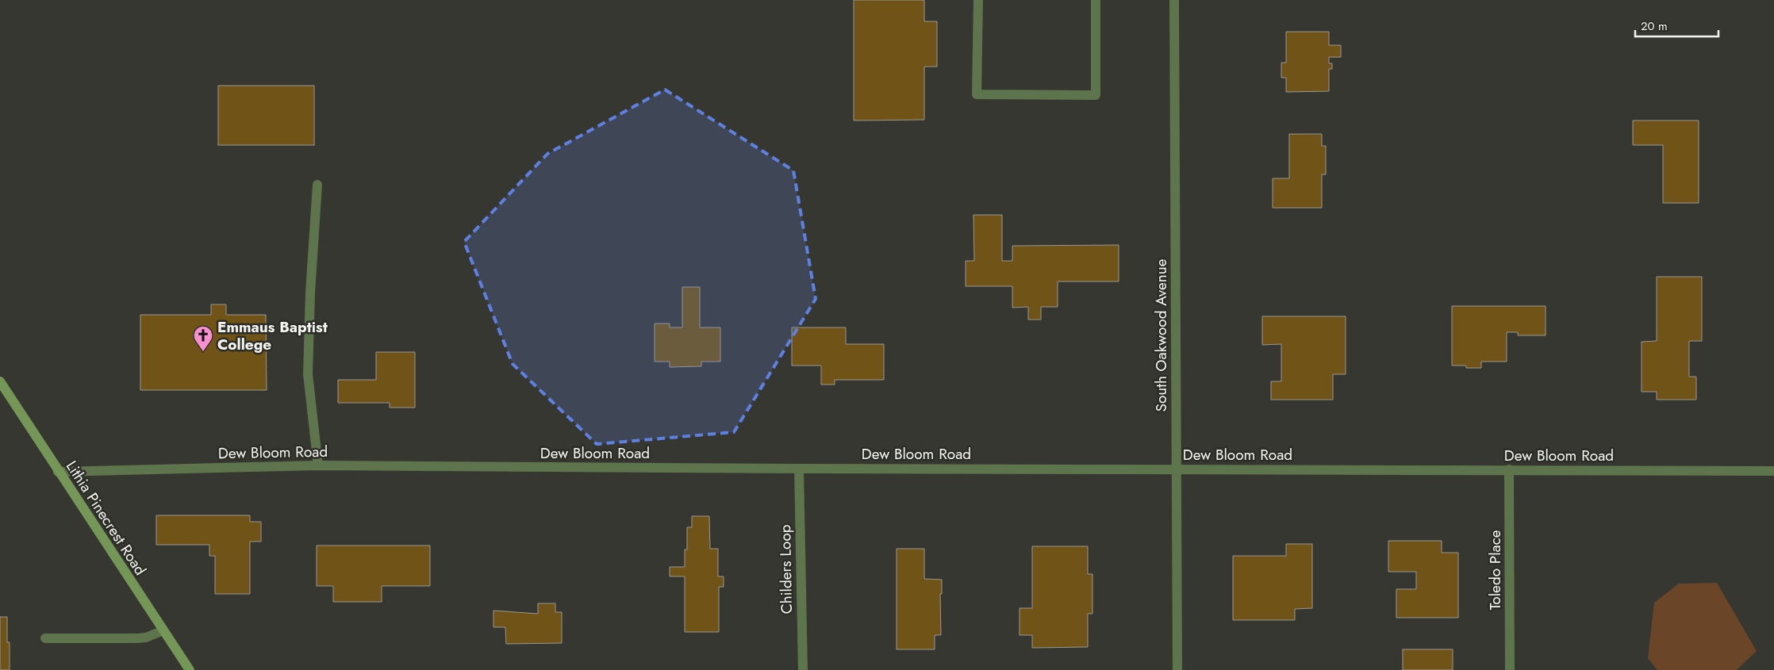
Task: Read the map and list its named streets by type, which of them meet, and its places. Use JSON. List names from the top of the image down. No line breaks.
{"streets":{"main road":["Lithia Pinecrest Road"],"street":["South Oakwood Avenue","Dew Bloom Road","Childers Loop","Toledo Place"]},"crossings":[["South Oakwood Avenue","Dew Bloom Road"],["Dew Bloom Road","Lithia Pinecrest Road"],["Dew Bloom Road","Childers Loop"],["Dew Bloom Road","Toledo Place"]],"places":{"church":["Emmaus Baptist College"]},"scale_bar":"20 m"}
